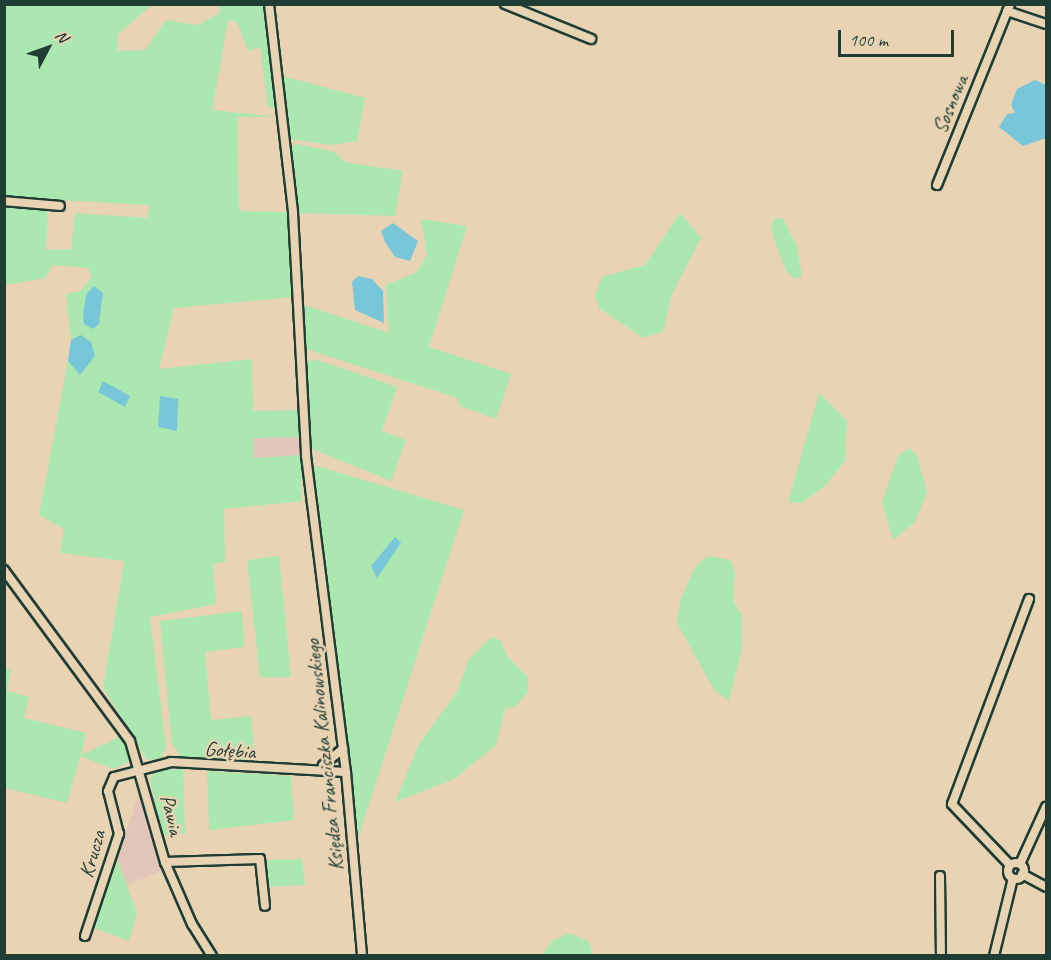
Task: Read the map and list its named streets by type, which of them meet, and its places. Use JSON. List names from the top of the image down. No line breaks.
{"streets":{"street":["Sosnowa","Gołębia","Księdza Franciszka Kalinowskiego","Pawia","Krucza"]},"crossings":[["Gołębia","Księdza Franciszka Kalinowskiego"],["Gołębia","Pawia"],["Gołębia","Krucza"],["Pawia","Krucza"]],"scale_bar":"100 m","north":"top right"}
